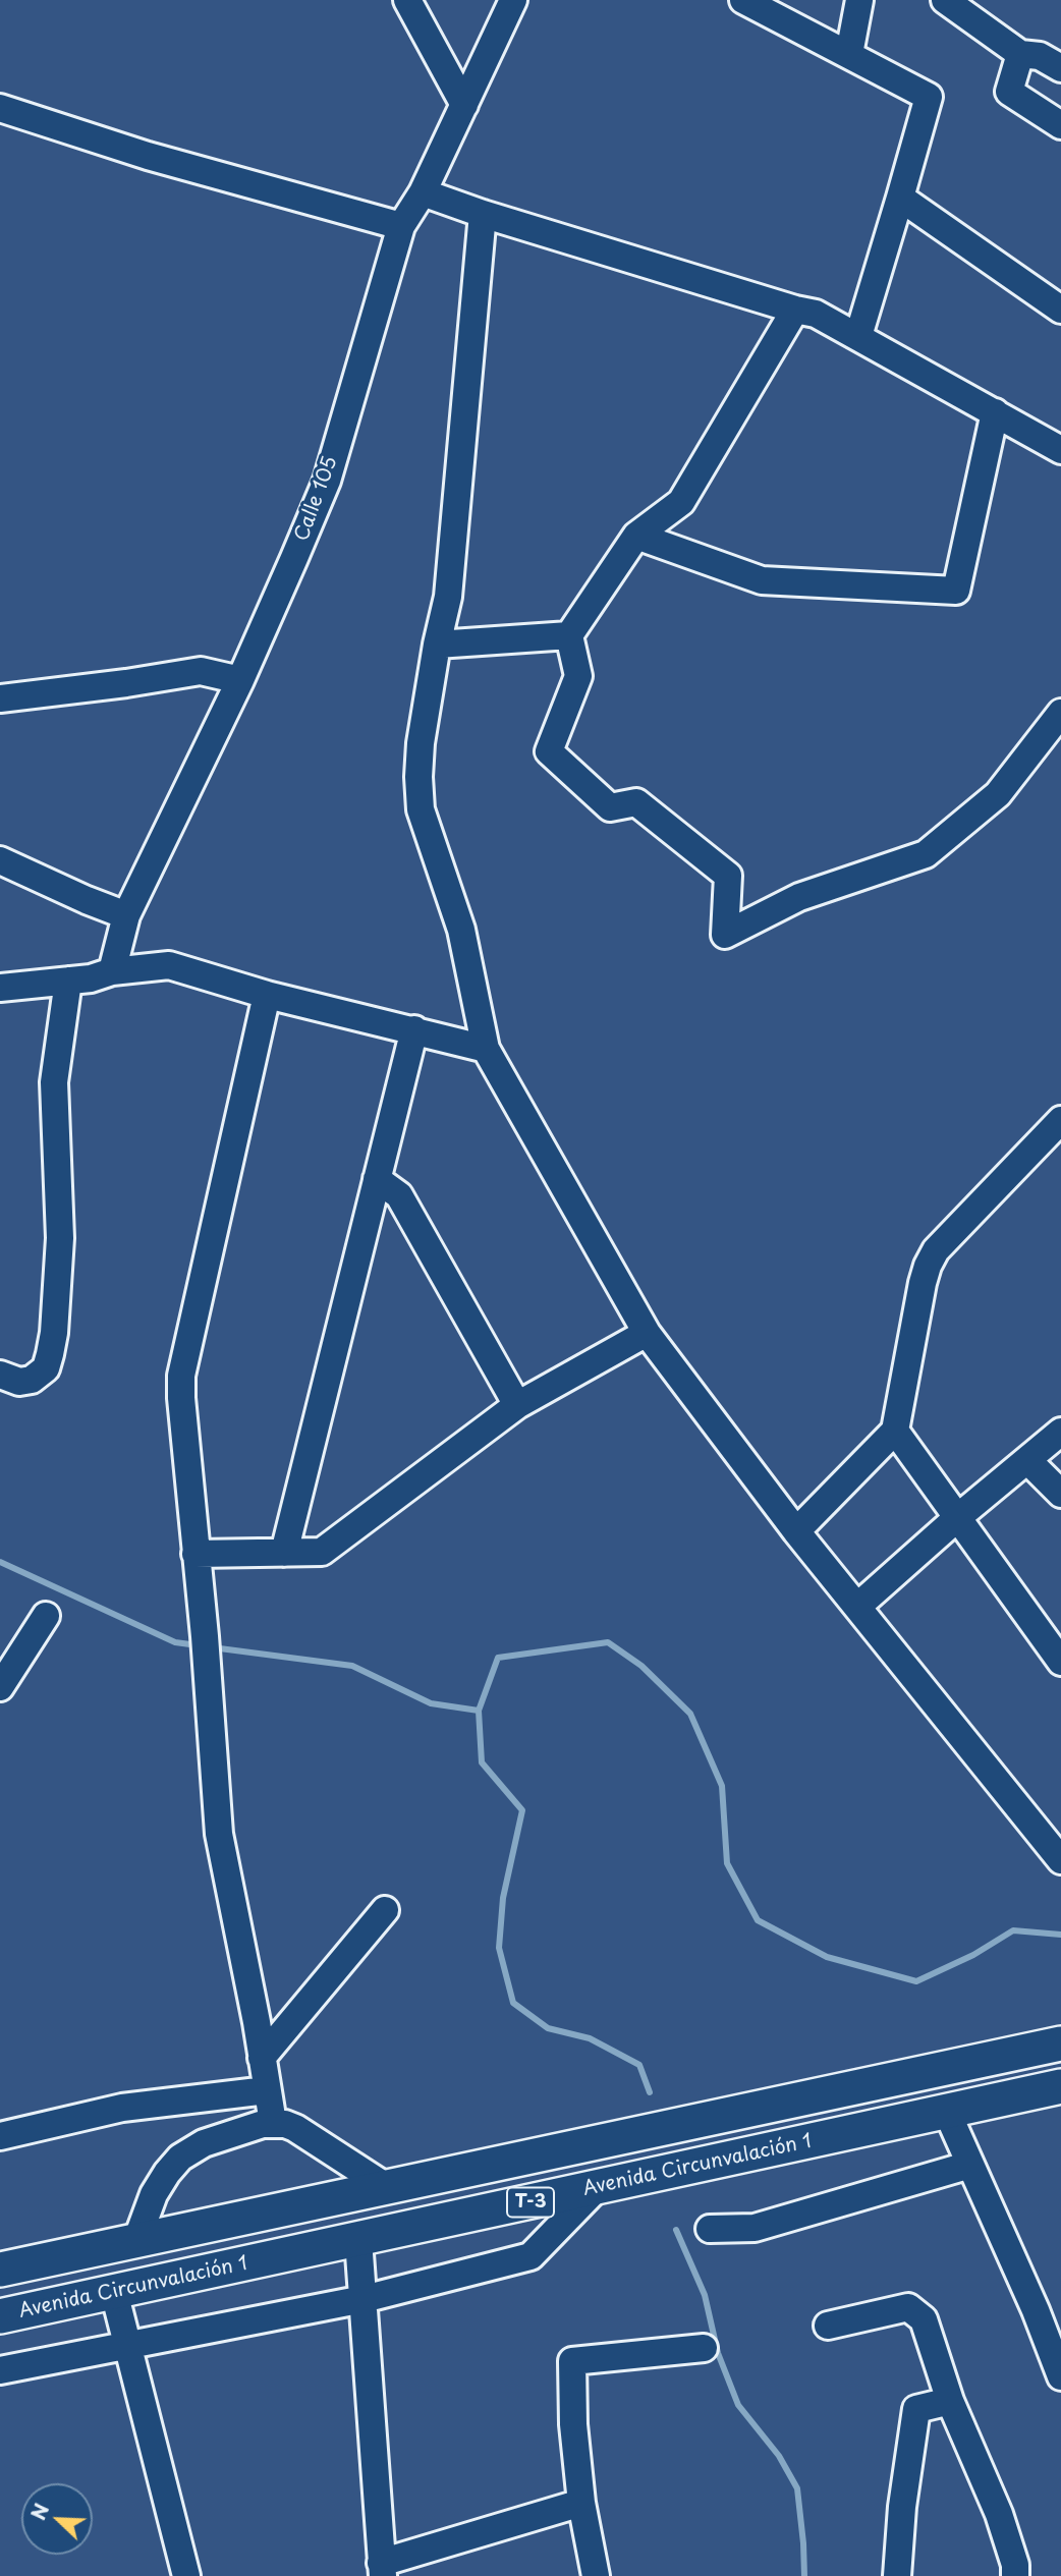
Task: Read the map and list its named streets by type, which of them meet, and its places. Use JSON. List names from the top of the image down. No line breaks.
{"streets":{"main road":["Avenida Circunvalación 1","T-3"],"street":["Calle 105"]},"north":"top left"}
